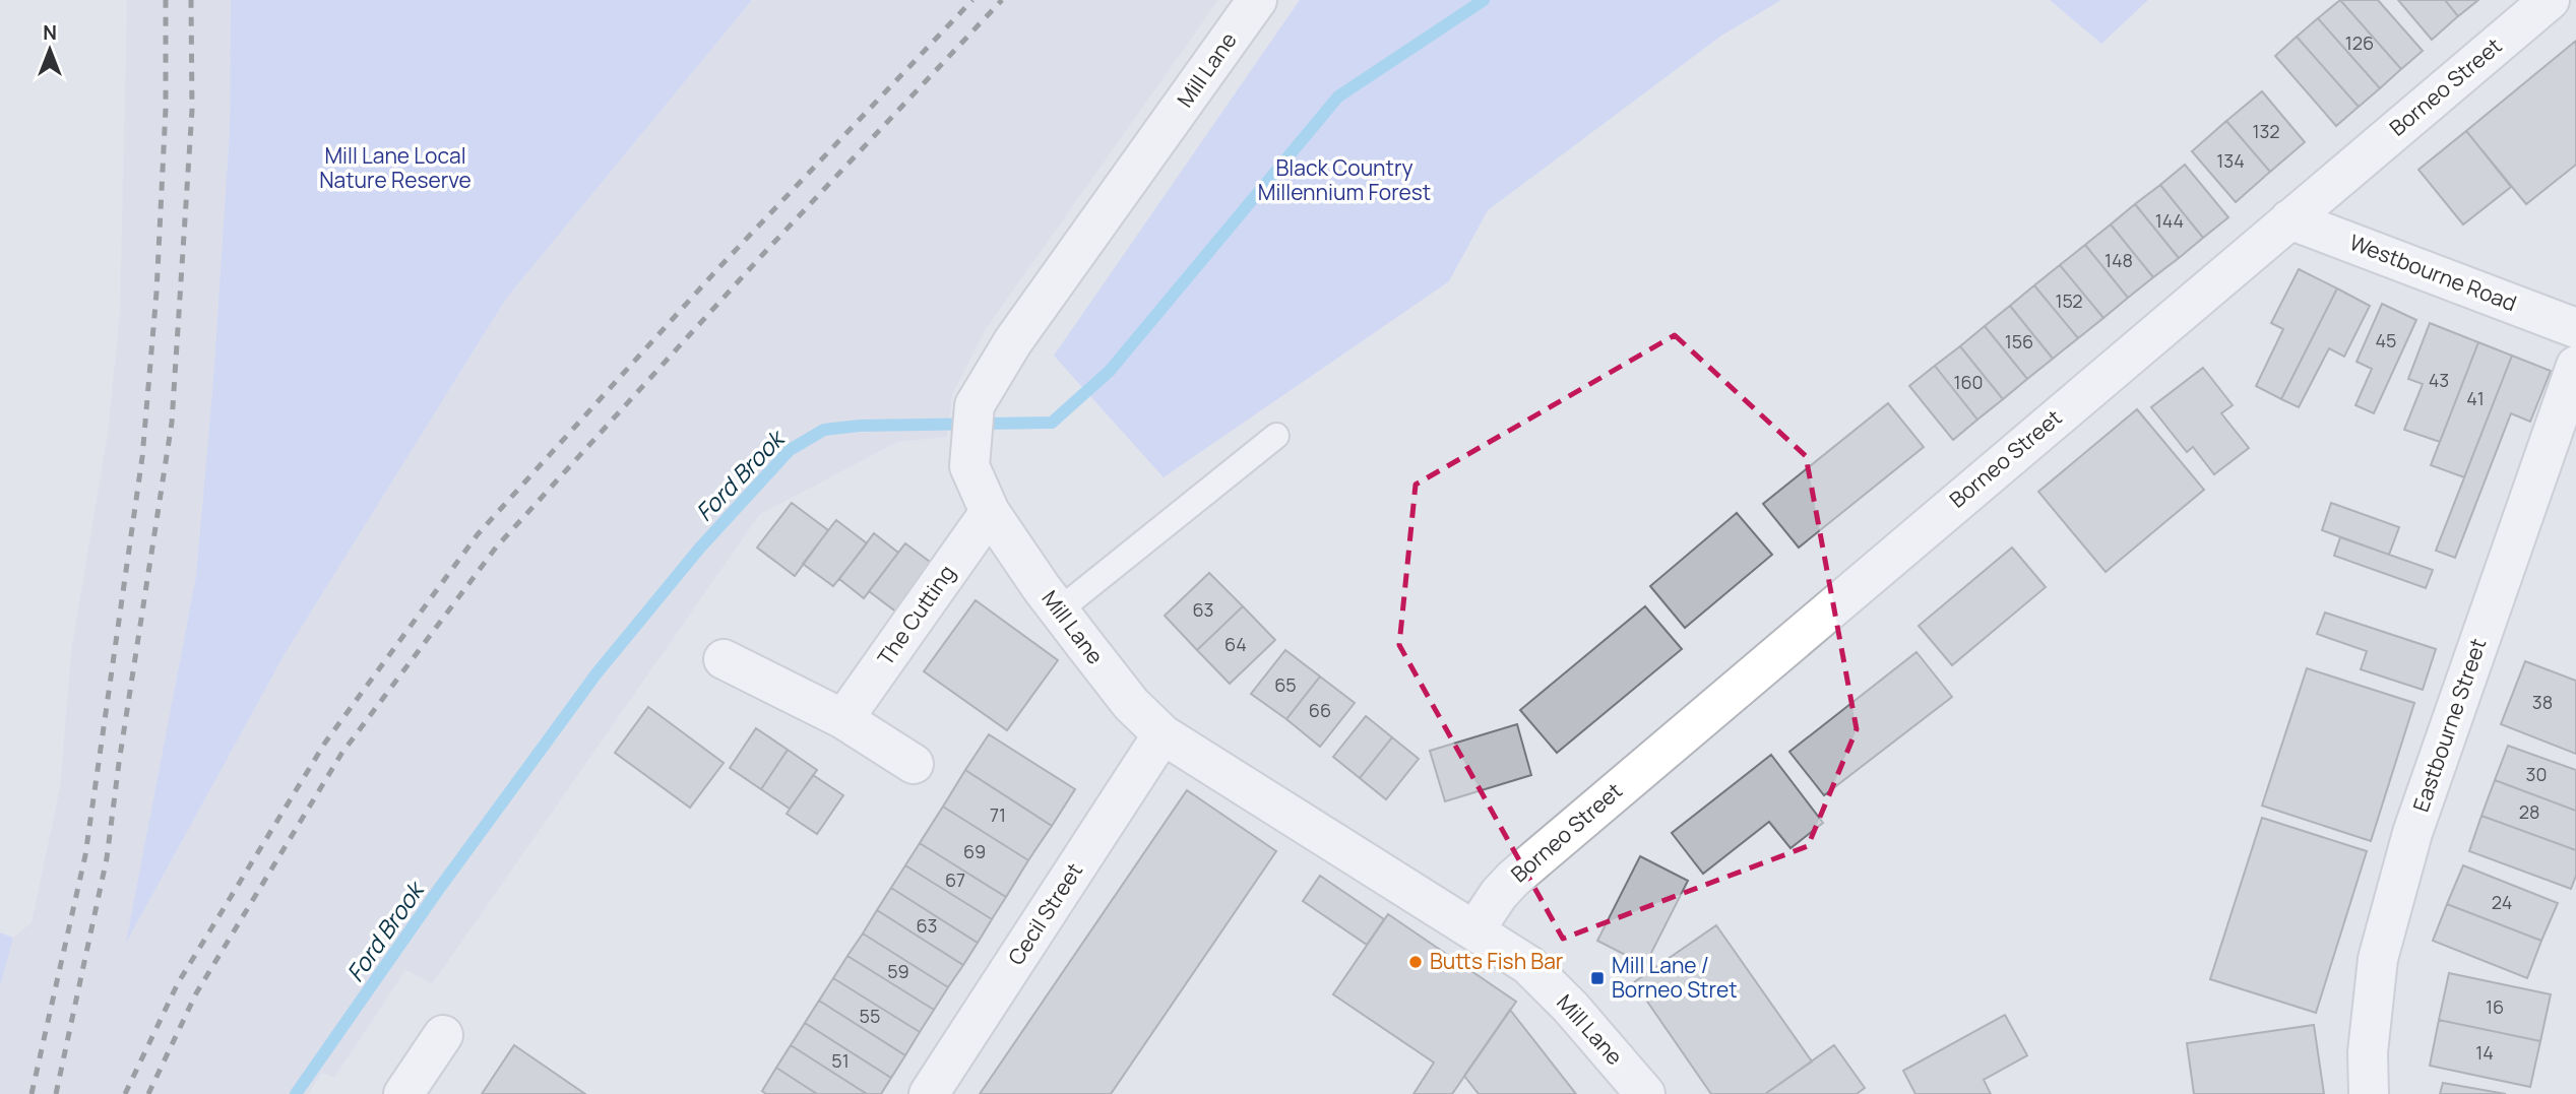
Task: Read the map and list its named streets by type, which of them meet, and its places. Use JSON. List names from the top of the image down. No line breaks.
{"streets":{"street":["Mill Lane","Borneo Street","Westbourne Road","The Cutting","Eastbourne Street","Cecil Street"]},"crossings":[["Mill Lane","Borneo Street"],["Mill Lane","The Cutting"],["Mill Lane","Cecil Street"],["Borneo Street","Westbourne Road"]],"water":["Ford Brook"],"parks":["Mill Lane Local Nature Reserve","Black Country Millennium Forest"],"places":{"other":["Butts Fish Bar"],"transit":["Mill Lane / Borneo Stret"]},"house_numbers":["126","132","134","144","148","152","45","156","43","160","41","63","64","65","38","66","30","28","71","69","67","24","63","59","16","55","14","51"],"north":"top"}
